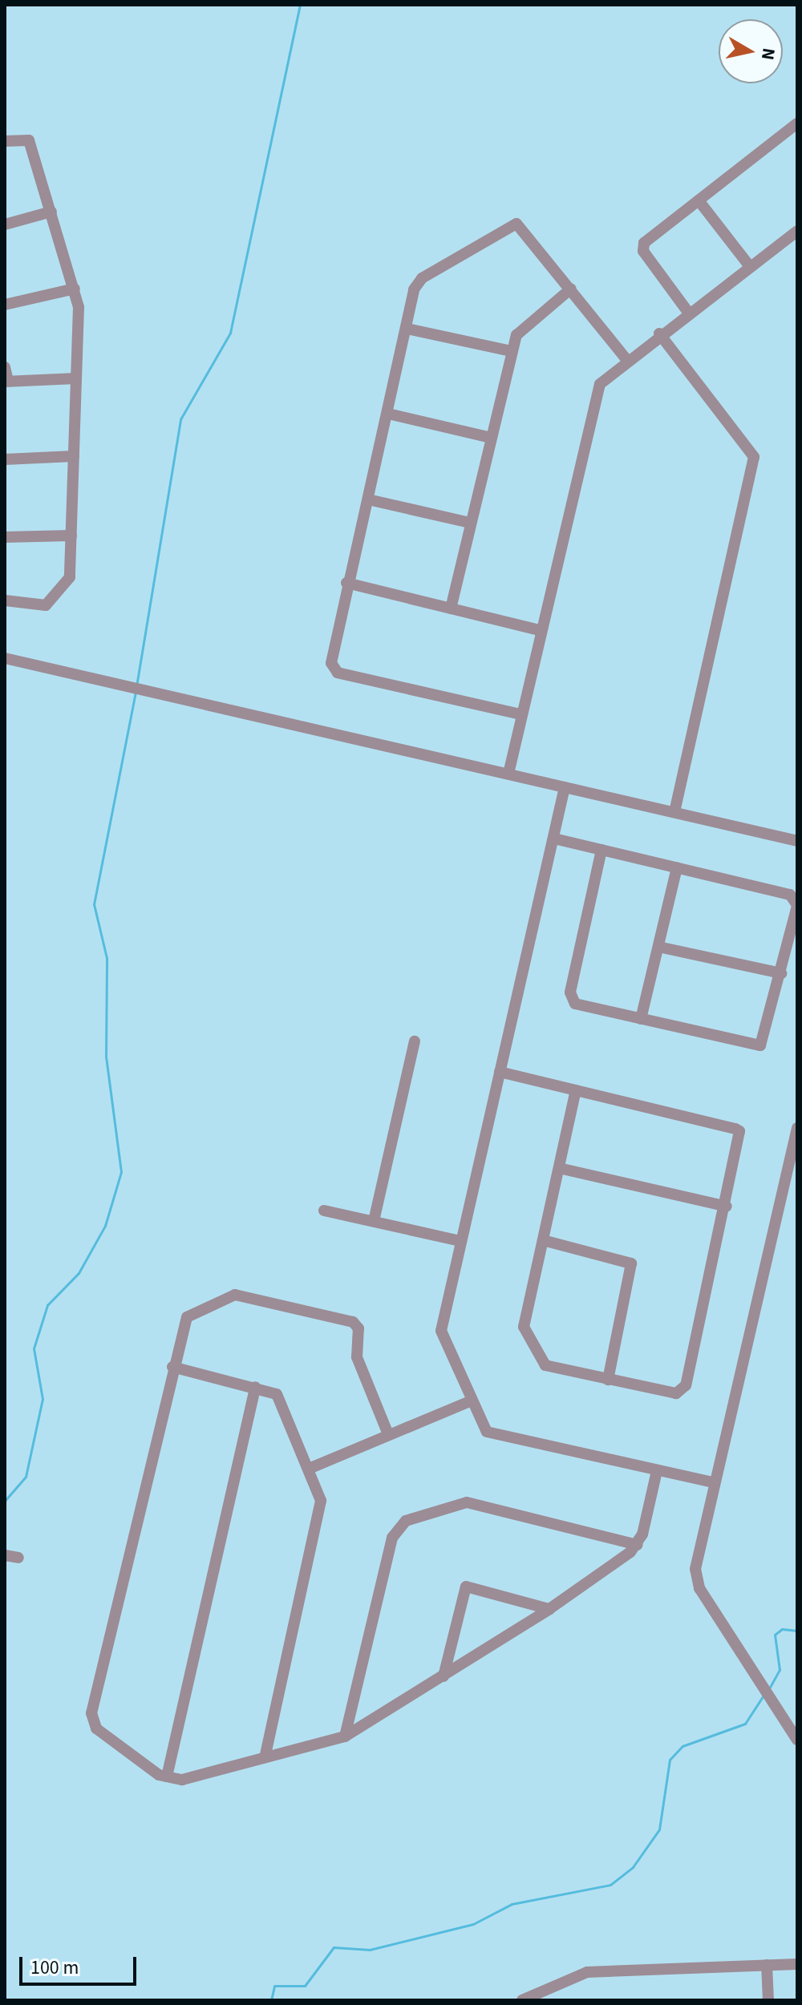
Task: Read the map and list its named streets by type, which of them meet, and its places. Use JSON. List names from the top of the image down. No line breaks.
{"scale_bar":"100 m","north":"right"}
